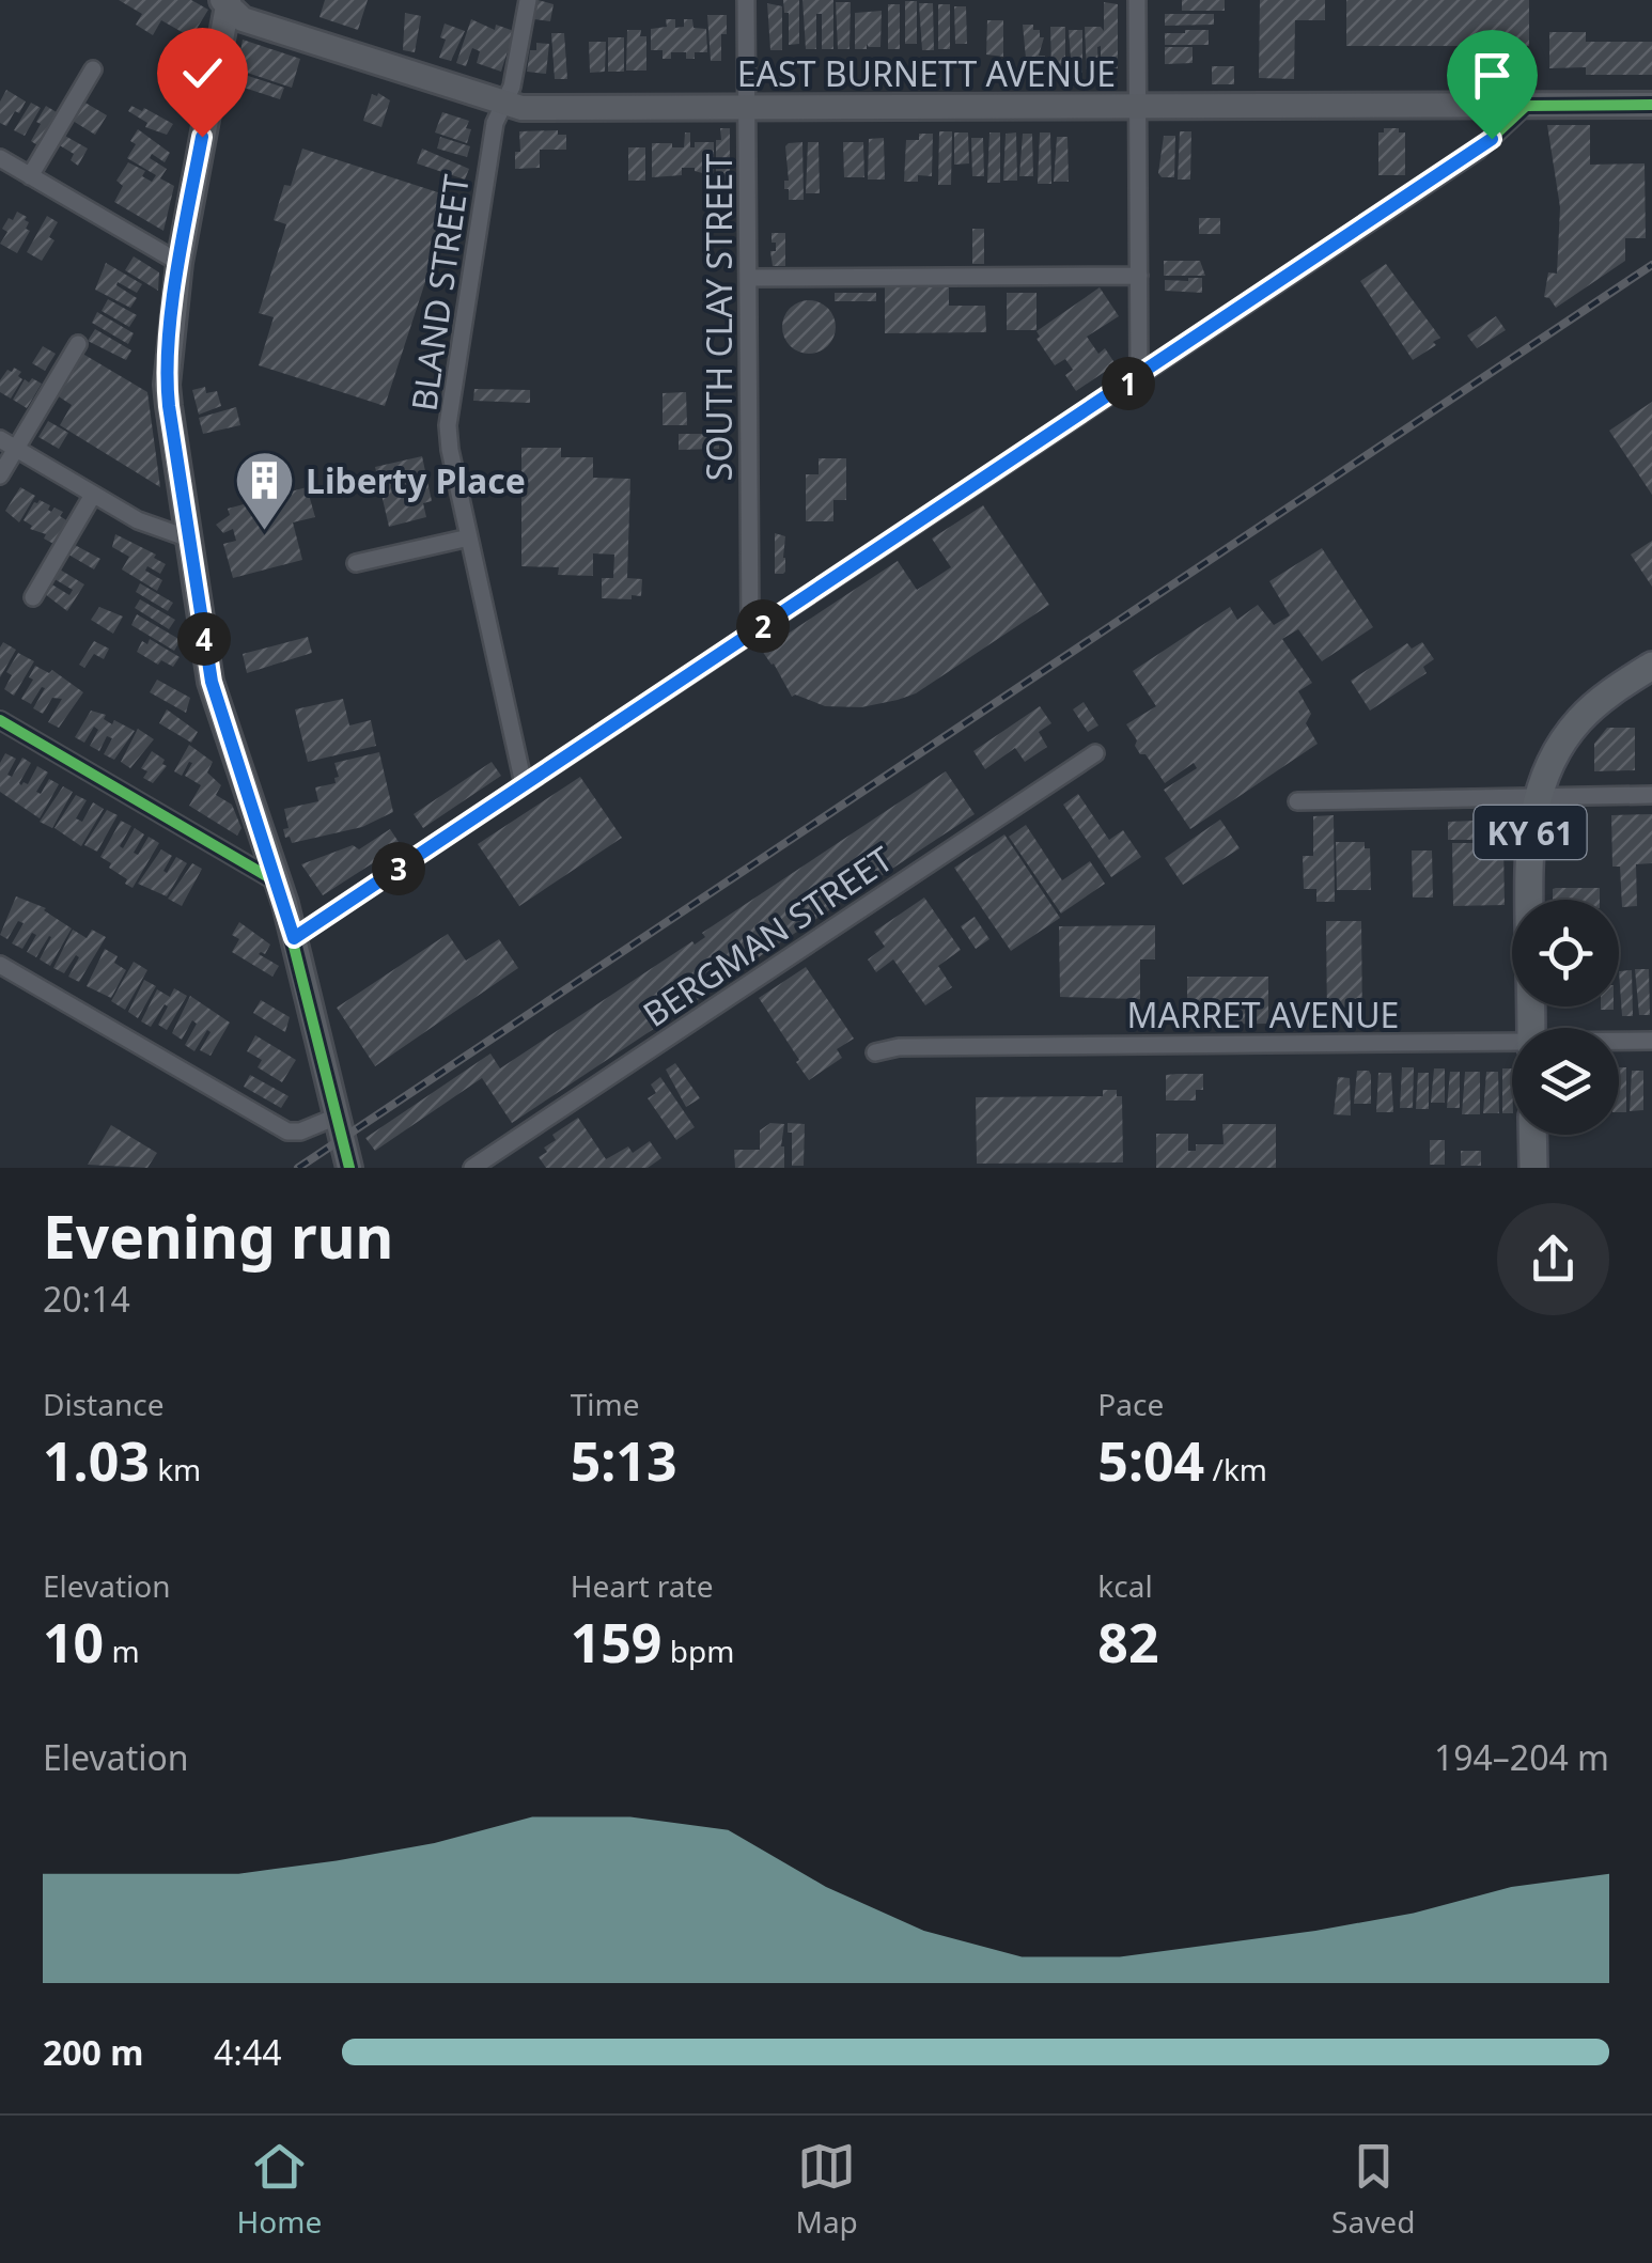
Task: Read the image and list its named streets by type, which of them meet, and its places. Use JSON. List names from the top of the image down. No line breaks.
{"streets":{"main road":["KY 61"],"street":["EAST BURNETT AVENUE","BLAND STREET","SOUTH CLAY STREET","BERGMAN STREET","MARRET AVENUE"]},"crossings":[["EAST BURNETT AVENUE","BLAND STREET"],["EAST BURNETT AVENUE","SOUTH CLAY STREET"]],"places":{"building":["Liberty Place"]},"page":{"pins":["1","2","4","3"],"heading":["Evening run","20:14"],"stats":[["Distance","1.03 km"],["Time","5:13"],["Pace","5:04 /km"],["Elevation","10 m"],["Heart rate","159 bpm"],["kcal","82"]],"chart":["Elevation","194–204 m"],"list":[{"name":"200 m","note":"4:44"}],"tabs":["Home","Map","Saved"]}}
